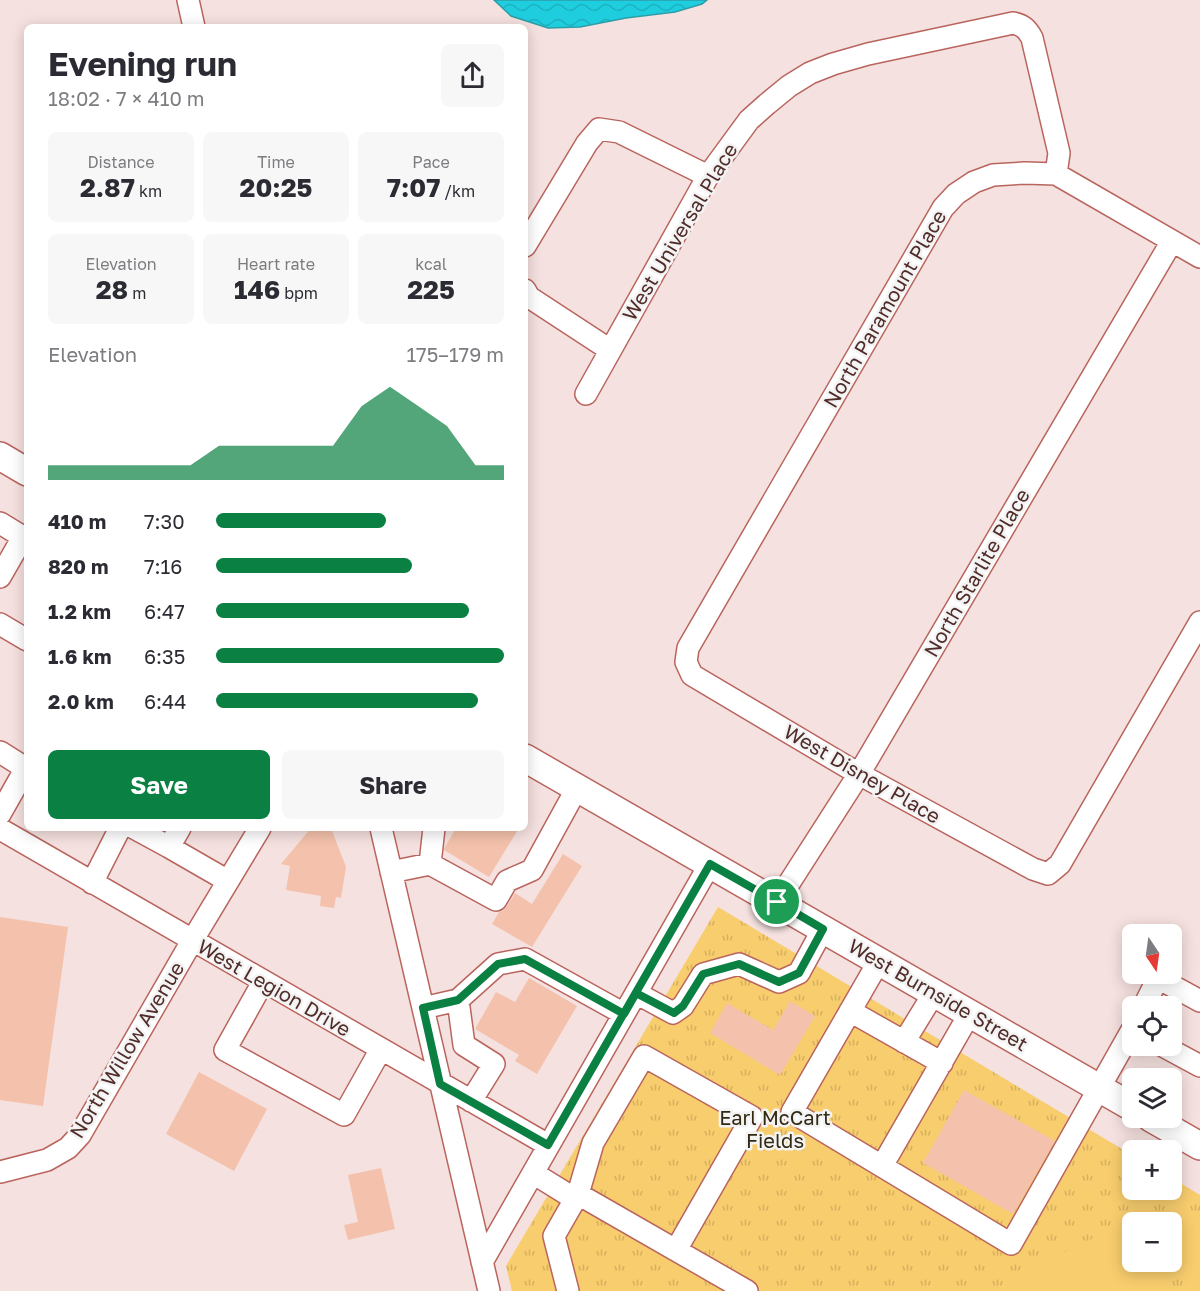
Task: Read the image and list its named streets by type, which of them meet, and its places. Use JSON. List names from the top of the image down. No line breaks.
{"streets":{"main road":["West Burnside Street"],"street":["West Universal Place","North Paramount Place","North Starlite Place","West Disney Place","West Legion Drive","North Willow Avenue"]},"crossings":[["West Universal Place","North Paramount Place"],["North Paramount Place","North Starlite Place"],["North Paramount Place","West Disney Place"],["North Starlite Place","West Disney Place"],["North Starlite Place","West Burnside Street"],["West Legion Drive","North Willow Avenue"]],"parks":["Earl McCart Fields"],"north":"bottom","page":{"heading":["Evening run","18:02 · 7 × 410 m"],"stats":[["Distance","2.87 km"],["Time","20:25"],["Pace","7:07 /km"],["Elevation","28 m"],["Heart rate","146 bpm"],["kcal","225"]],"chart":["Elevation","175–179 m"],"list":[{"name":"410 m","note":"7:30"},{"name":"820 m","note":"7:16"},{"name":"1.2 km","note":"6:47"},{"name":"1.6 km","note":"6:35"},{"name":"2.0 km","note":"6:44"}],"buttons":["Save","Share"],"map_buttons":["+","−"]}}
